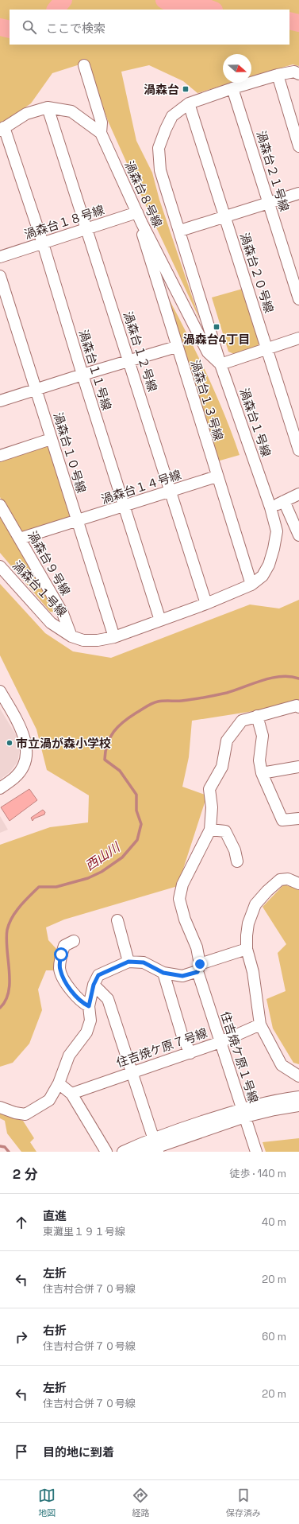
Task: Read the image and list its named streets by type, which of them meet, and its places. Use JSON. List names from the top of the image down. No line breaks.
{"streets":{"street":["渦森台２１号線","渦森台８号線","渦森台１８号線","渦森台２０号線","渦森台１２号線","渦森台１１号線","渦森台１３号線","渦森台１号線","渦森台１０号線","渦森台１４号線","渦森台９号線","住吉焼ケ原７号線","住吉焼ケ原１号線"]},"crossings":[["渦森台２１号線","渦森台１号線"],["渦森台８号線","渦森台１８号線"],["渦森台８号線","渦森台１２号線"],["渦森台８号線","渦森台１１号線"],["渦森台８号線","渦森台１３号線"],["渦森台８号線","渦森台１号線"],["渦森台１８号線","渦森台１２号線"],["渦森台１８号線","渦森台１１号線"],["渦森台２０号線","渦森台１号線"],["渦森台１２号線","渦森台１号線"],["渦森台１２号線","渦森台１４号線"],["渦森台１１号線","渦森台１号線"],["渦森台１１号線","渦森台１４号線"],["渦森台１３号線","渦森台１号線"],["渦森台１３号線","渦森台１４号線"],["渦森台１号線","渦森台１０号線"],["渦森台１号線","渦森台９号線"],["渦森台１０号線","渦森台１４号線"],["渦森台１４号線","渦森台９号線"],["住吉焼ケ原７号線","住吉焼ケ原１号線"]],"water":["西山川"],"places":{"transit":["渦森台","渦森台4丁目"],"other":["市立渦が森小学校"]},"north":"right","page":{"search":"ここで検索","heading":["2 分","徒歩 · 140 m"],"list":[["直進","東灘里１９１号線","40 m"],["左折","住吉村合併７０号線","20 m"],["右折","住吉村合併７０号線","60 m"],["左折","住吉村合併７０号線","20 m"],"目的地に到着"],"nav":["地図","経路","保存済み"]}}
